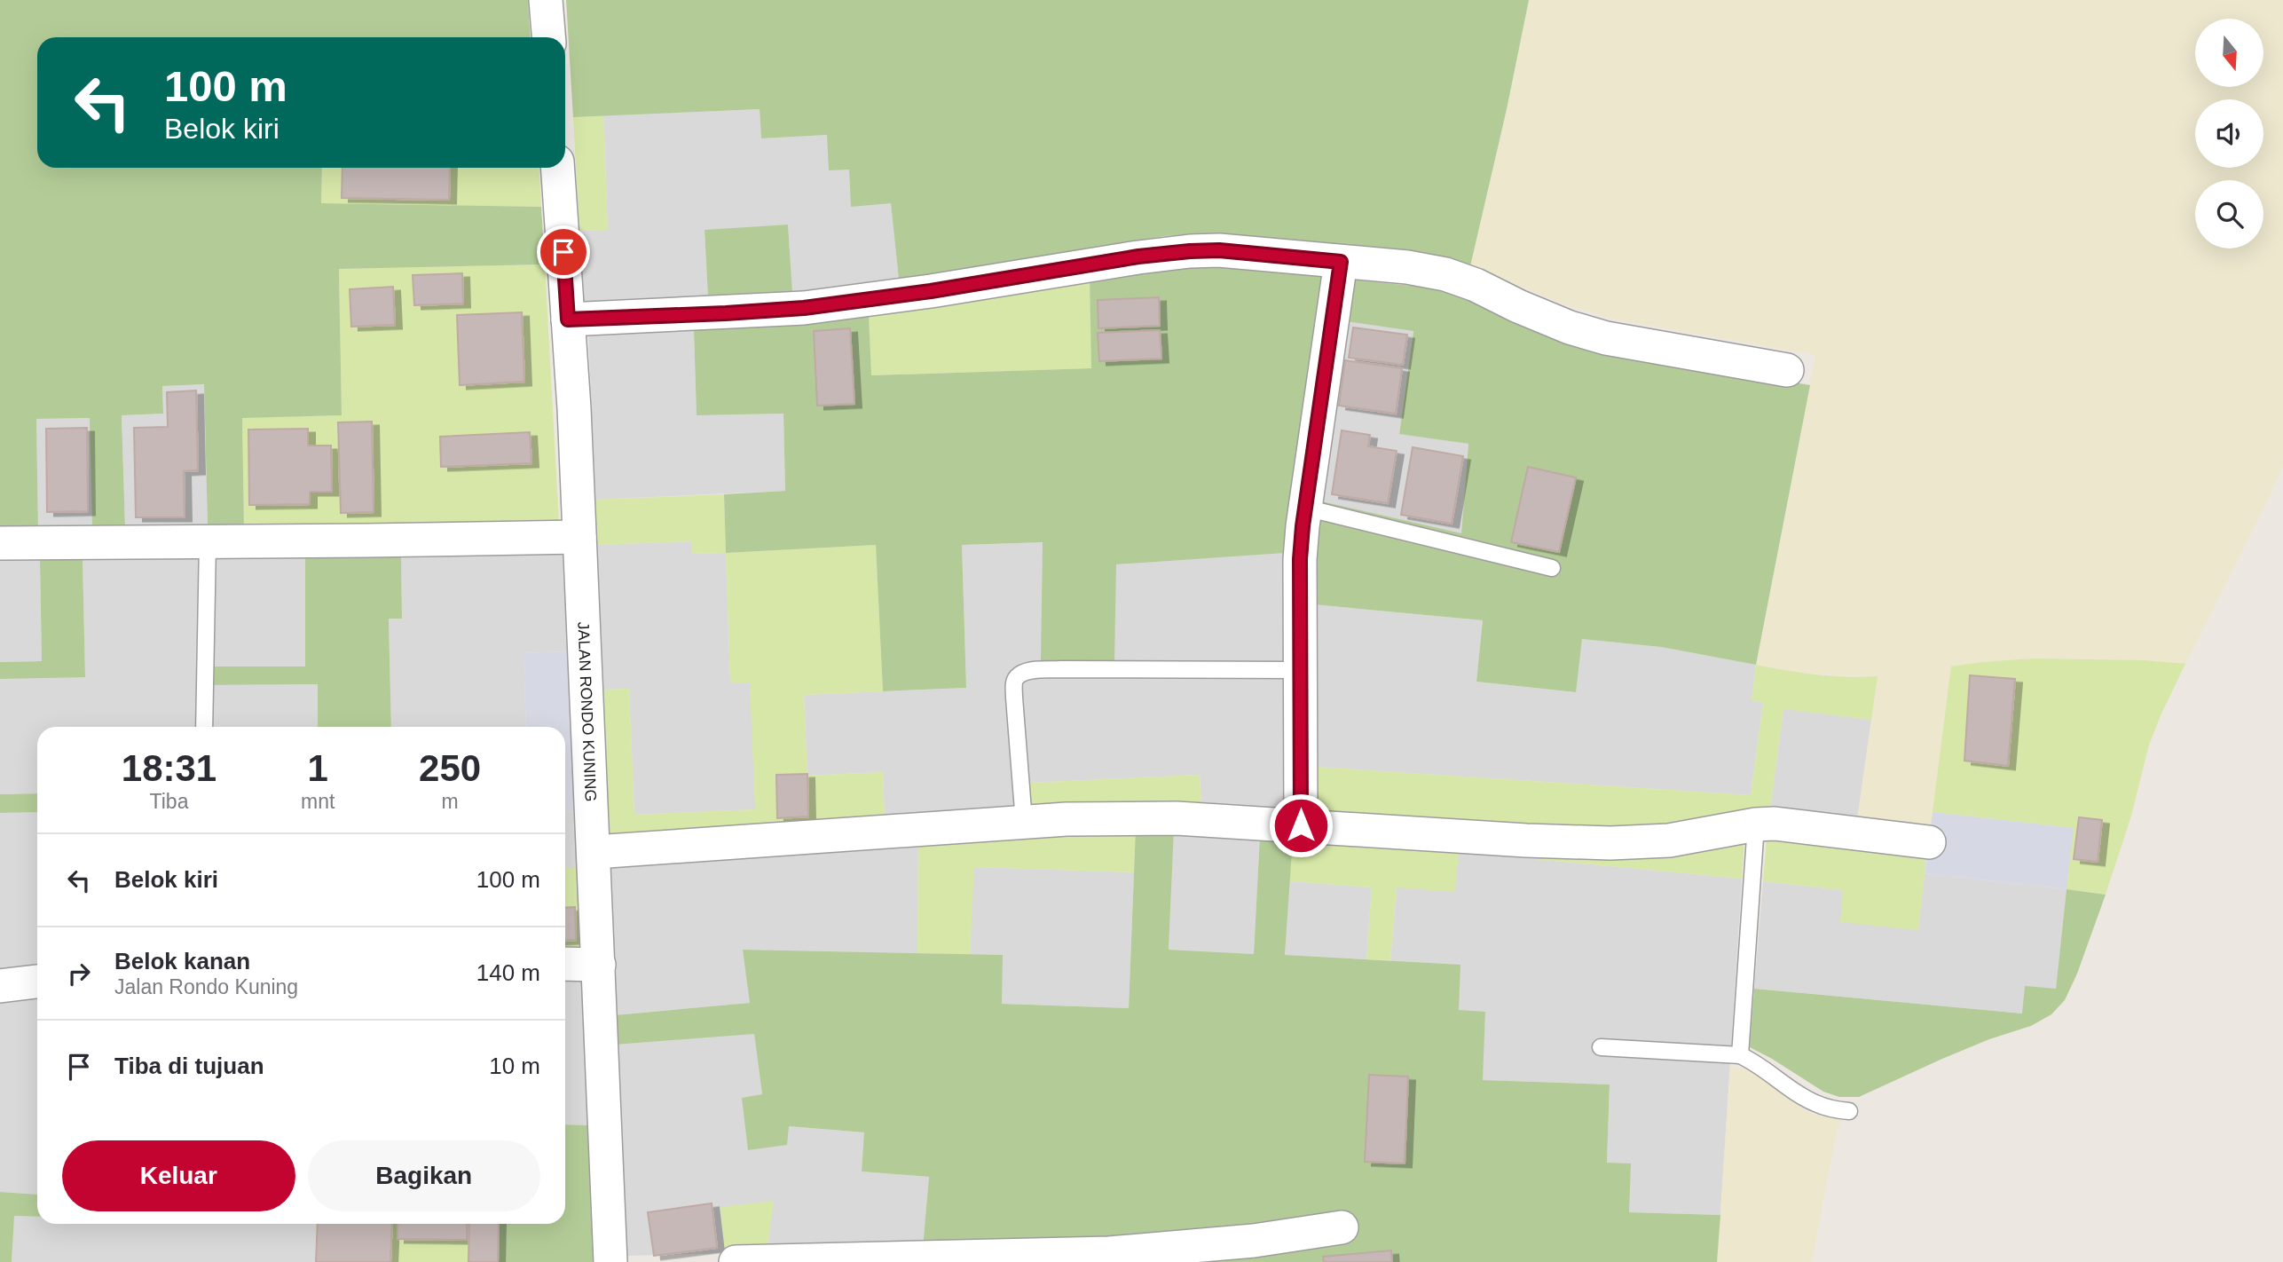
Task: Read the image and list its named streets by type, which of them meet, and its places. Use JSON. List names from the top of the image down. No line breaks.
{"streets":{"street":["JALAN RONDO KUNING"]},"north":"bottom","page":{"turn":["100 m","Belok kiri"],"eta":["18:31","Tiba","1","mnt","250","m"],"list":[{"name":"Belok kiri","value":"100 m"},{"name":"Belok kanan","note":"Jalan Rondo Kuning","value":"140 m"},{"name":"Tiba di tujuan","value":"10 m"}],"buttons":["Keluar","Bagikan"]}}
